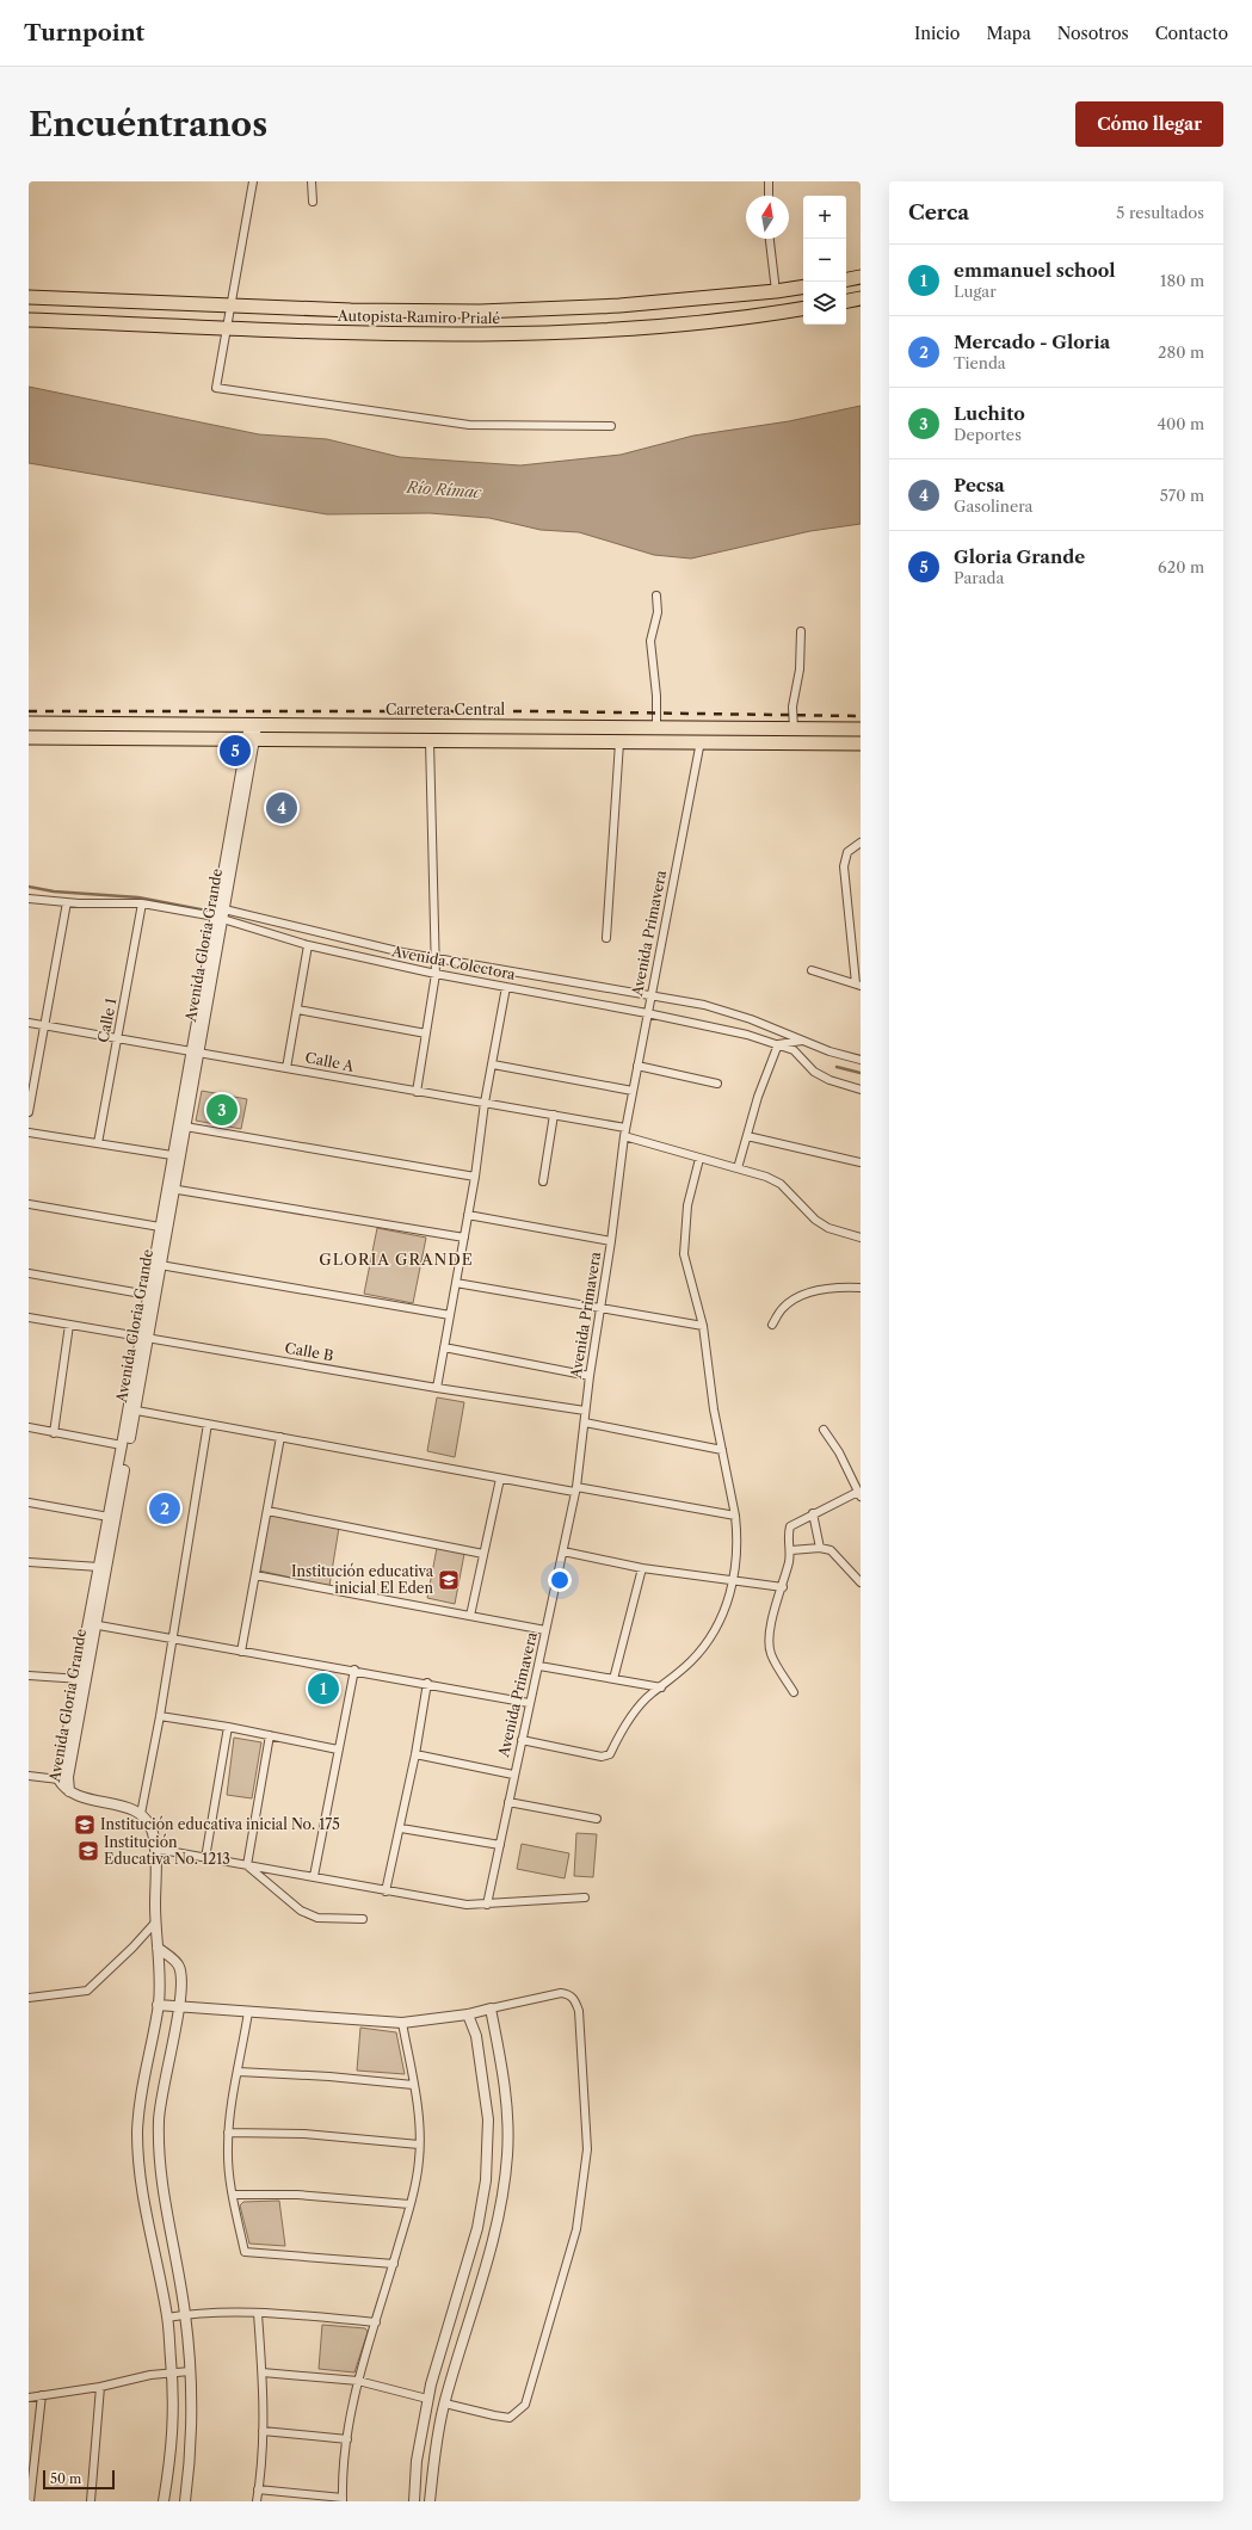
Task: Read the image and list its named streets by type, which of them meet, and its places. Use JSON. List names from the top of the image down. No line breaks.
{"streets":{"highway":["Autopista Ramiro Prialé","Carretera Central"],"street":["Avenida Primavera","Avenida Gloria Grande","Avenida Colectora","Calle 1","Calle A","Calle B"]},"crossings":[["Carretera Central","Avenida Primavera"],["Carretera Central","Avenida Gloria Grande"],["Avenida Primavera","Avenida Colectora"],["Avenida Primavera","Calle A"],["Avenida Primavera","Calle B"],["Avenida Gloria Grande","Avenida Colectora"],["Avenida Gloria Grande","Calle A"],["Avenida Gloria Grande","Calle B"],["Avenida Colectora","Calle 1"],["Calle 1","Calle A"]],"districts":["GLORIA GRANDE"],"water":["Río Rímac"],"places":{"school or university":["Institución educativa inicial El Eden","Institución educativa inicial No. 175","Institución Educativa No. 1213"]},"scale_bar":"50 m","north":"top","page":{"header":"Turnpoint","nav":["Inicio","Mapa","Nosotros","Contacto"],"buttons":"Cómo llegar","title":"Encuéntranos","heading":["Cerca","5 resultados"],"map_buttons":["+","−"],"list":[{"mark":"1","name":"emmanuel school","note":"Lugar","value":"180 m"},{"mark":"2","name":"Mercado - Gloria","note":"Tienda","value":"280 m"},{"mark":"3","name":"Luchito","note":"Deportes","value":"400 m"},{"mark":"4","name":"Pecsa","note":"Gasolinera","value":"570 m"},{"mark":"5","name":"Gloria Grande","note":"Parada","value":"620 m"}],"pins":["5","4","3","2","1"],"scale":"50 m"}}
